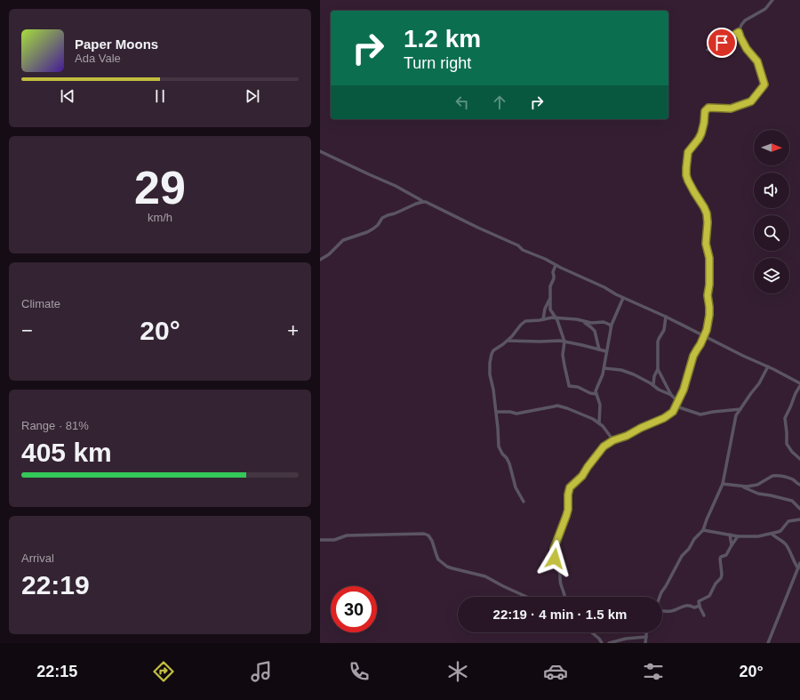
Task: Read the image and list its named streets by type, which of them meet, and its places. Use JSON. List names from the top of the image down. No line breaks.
{"north":"right","page":{"turn":["1.2 km","Turn right"],"song":["Paper Moons","Ada Vale"],"tile":[["29","km/h"],"Climate",["Range · 81%","405 km"],["Arrival","22:19"]],"heat":["−","20°","+"],"limit":"30","trip":"22:19 · 4 min · 1.5 km","tabs":["22:15","20°"]}}
